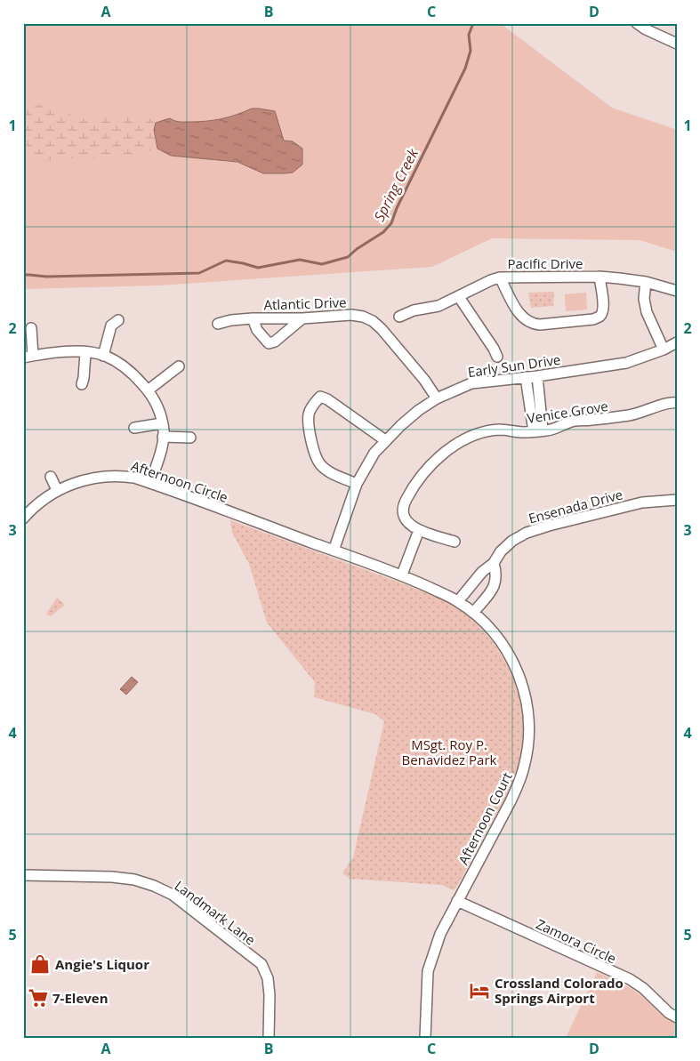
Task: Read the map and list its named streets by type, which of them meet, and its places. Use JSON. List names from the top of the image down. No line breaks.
{"streets":{"street":["Pacific Drive","Atlantic Drive","Early Sun Drive","Venice Grove","Afternoon Circle","Ensenada Drive","Afternoon Court","Landmark Lane","Zamora Circle"]},"crossings":[["Atlantic Drive","Early Sun Drive"],["Early Sun Drive","Afternoon Circle"],["Early Sun Drive","Afternoon Court"],["Afternoon Circle","Afternoon Court"],["Ensenada Drive","Afternoon Court"],["Afternoon Court","Zamora Circle"]],"water":["Spring Creek"],"parks":["MSgt. Roy P. Benavidez Park"],"places":{"shop":["Angie's Liquor"],"hotel":["Crossland Colorado Springs Airport"],"supermarket":["7-Eleven"]},"grid":{"columns":["A","B","C","D"],"rows":["1","2","3","4","5"]}}
